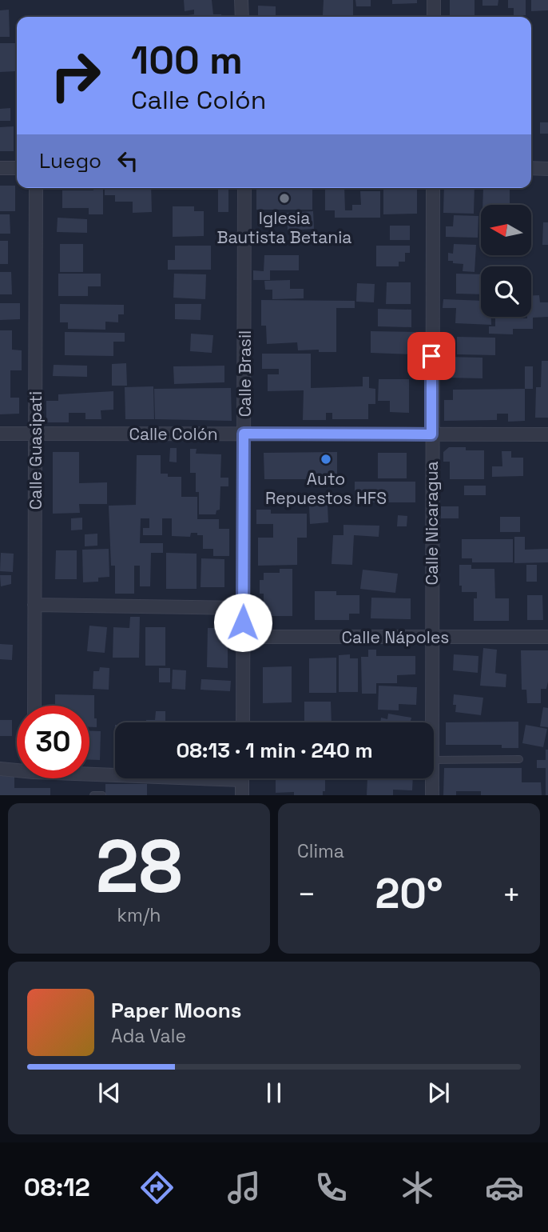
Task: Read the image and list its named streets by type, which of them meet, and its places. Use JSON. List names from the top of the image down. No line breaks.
{"streets":{"street":["Calle Brasil","Calle Colón","Calle Guasipati","Calle Nicaragua","Calle Nápoles"]},"crossings":[["Calle Brasil","Calle Colón"],["Calle Brasil","Calle Nápoles"],["Calle Colón","Calle Guasipati"],["Calle Colón","Calle Nicaragua"],["Calle Nicaragua","Calle Nápoles"]],"places":["Iglesia Bautista Betania","Auto Repuestos HFS"],"north":"left","page":{"turn":["100 m","Calle Colón"],"then":"Luego","limit":"30","trip":"08:13 · 1 min · 240 m","tile":[["28","km/h"],"Clima"],"heat":["−","20°","+"],"song":["Paper Moons","Ada Vale"],"tabs":"08:12"}}
